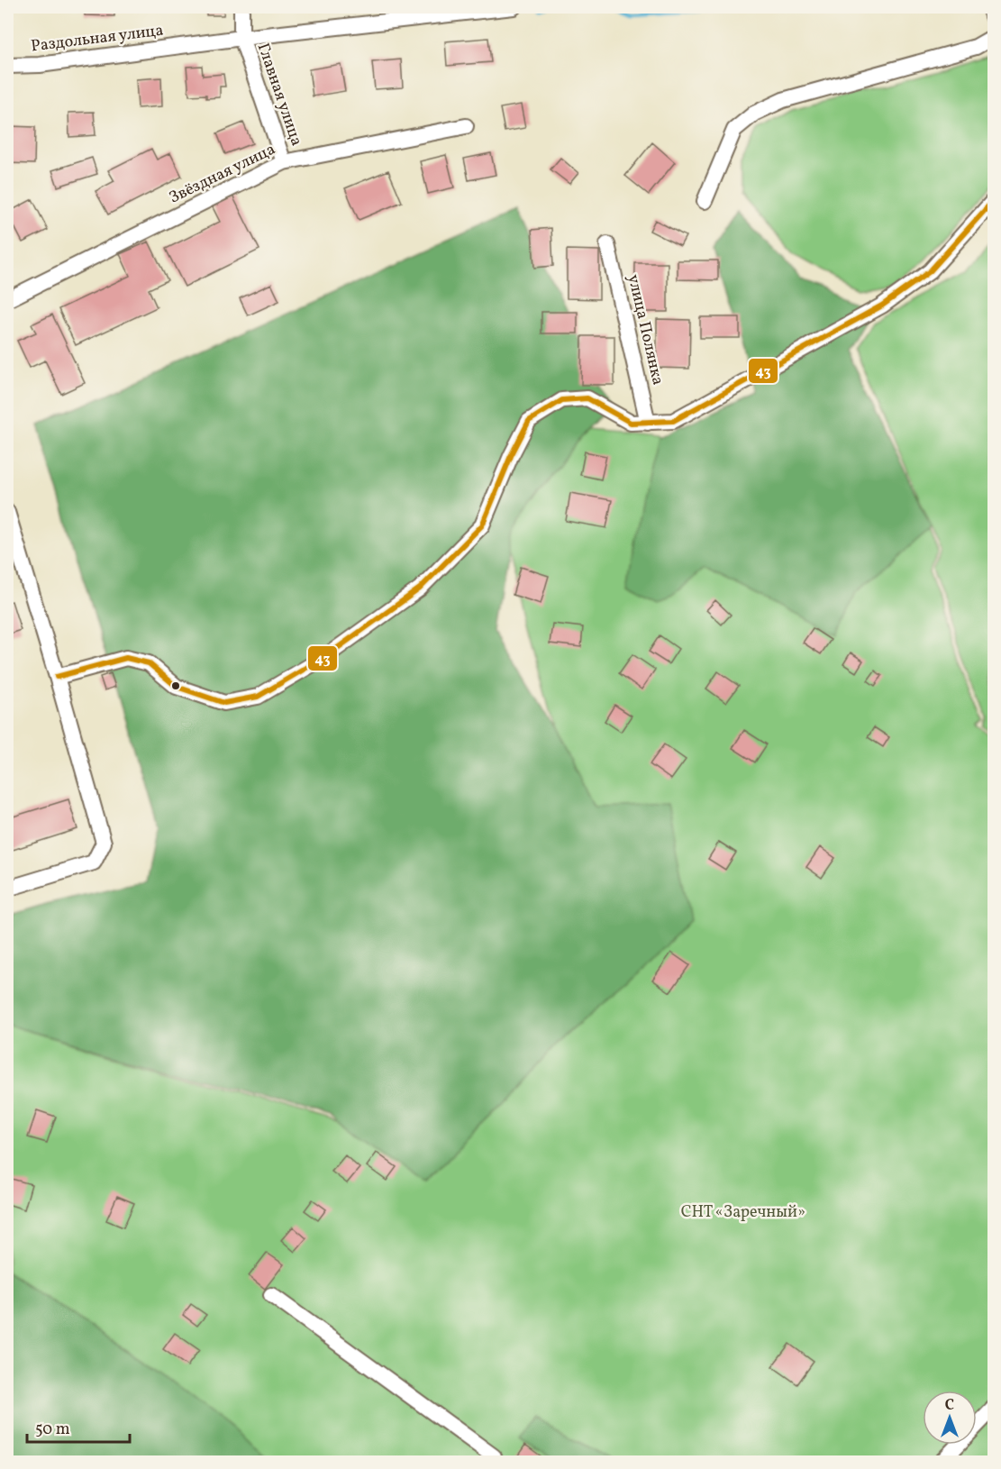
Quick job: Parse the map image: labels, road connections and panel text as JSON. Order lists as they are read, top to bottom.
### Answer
{
  "streets": {
    "street": [
      "Раздольная улица",
      "Главная улица",
      "Звёздная улица",
      "улица Полянка"
    ]
  },
  "crossings": [
    ["Раздольная улица", "Главная улица"],
    ["Главная улица", "Звёздная улица"]
  ],
  "parks": ["СНТ «Заречный»"],
  "lines": ["transit line 43"],
  "scale_bar": "50 m",
  "north": "top"
}
